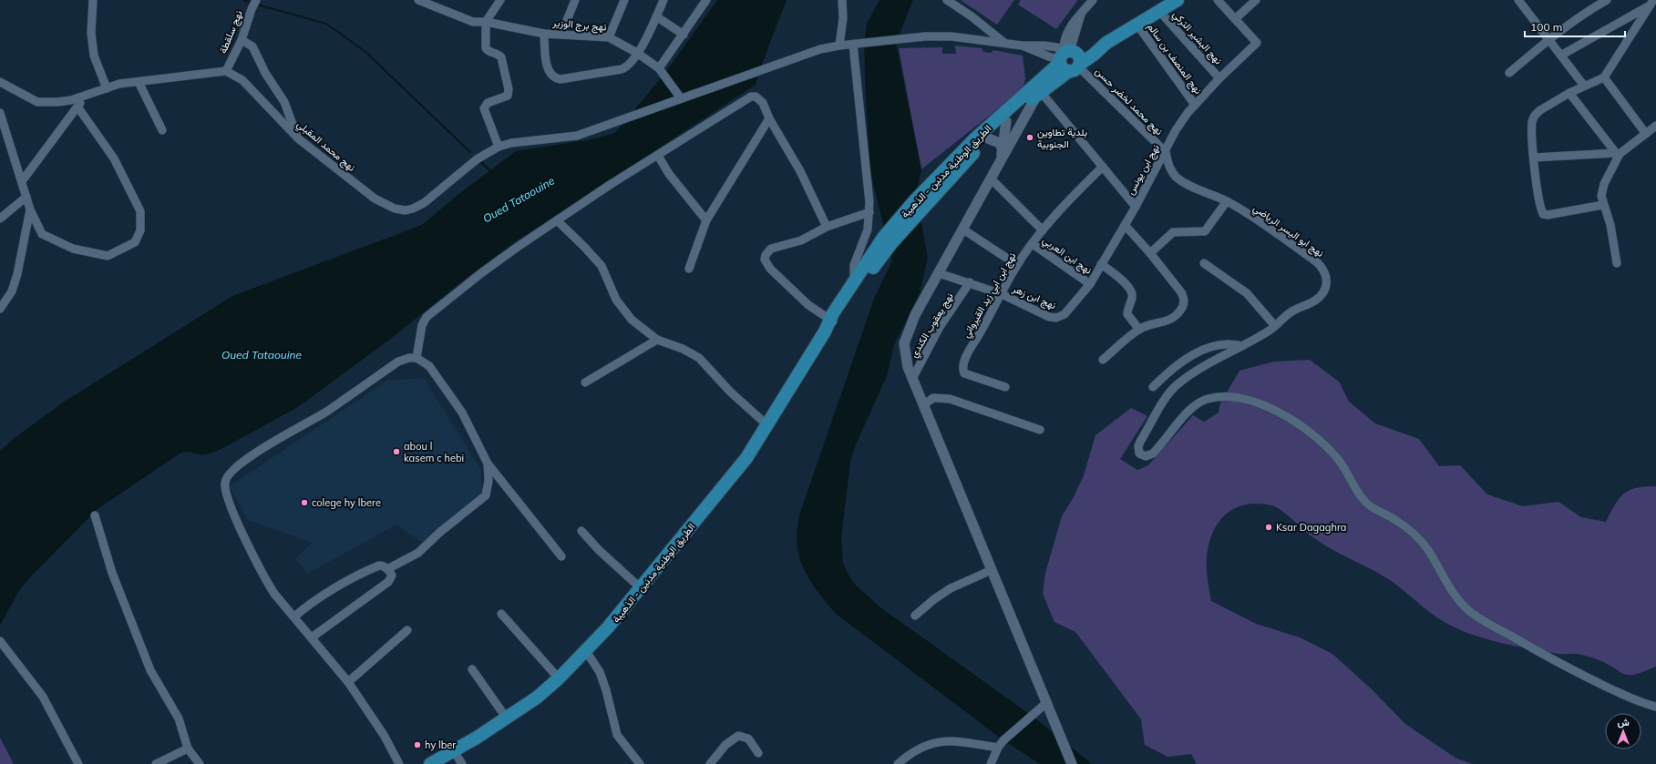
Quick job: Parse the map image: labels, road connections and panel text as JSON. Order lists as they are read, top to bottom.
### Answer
{
  "streets": {
    "main road": ["الطريق الوطنية مدنين - الذهيبة"],
    "street": [
      "نهج برج الوزير",
      "نهج سلقطة",
      "نهج البشير التركي",
      "نهج المنصف بن سالم",
      "نهج محمد لخضر حسن",
      "نهج محمد المقبلي",
      "نهج ابن يونس",
      "نهج ابو اليسر الرياضي",
      "نهج ابن العربي",
      "نهج ابن ابي زيد القيرواني",
      "نهج ابن زهر",
      "نهج يعقوب الكندي"
    ]
  },
  "crossings": [
    ["نهج سلقطة", "نهج محمد المقبلي"],
    ["نهج البشير التركي", "نهج ابن يونس"],
    ["نهج البشير التركي", "الطريق الوطنية مدنين - الذهيبة"],
    ["نهج المنصف بن سالم", "نهج ابن يونس"],
    ["نهج المنصف بن سالم", "الطريق الوطنية مدنين - الذهيبة"],
    ["نهج محمد لخضر حسن", "نهج محمد المقبلي"],
    ["نهج محمد لخضر حسن", "نهج ابن يونس"],
    ["نهج محمد لخضر حسن", "الطريق الوطنية مدنين - الذهيبة"],
    ["نهج محمد لخضر حسن", "نهج ابو اليسر الرياضي"],
    ["نهج محمد المقبلي", "الطريق الوطنية مدنين - الذهيبة"],
    ["نهج ابن يونس", "نهج ابو اليسر الرياضي"],
    ["نهج ابن يونس", "نهج ابن العربي"],
    ["نهج ابن يونس", "نهج ابن زهر"],
    ["نهج ابن العربي", "نهج ابن ابي زيد القيرواني"],
    ["نهج ابن ابي زيد القيرواني", "نهج ابن زهر"],
    ["نهج ابن زهر", "نهج يعقوب الكندي"]
  ],
  "water": ["Oued Tataouine"],
  "places": [
    "بلدية تطاوين الجنوبية",
    "abou l kasem c hebi",
    "colege hy lbere",
    "Ksar Dagaghra",
    "hy lber"
  ],
  "scale_bar": "100 m",
  "north": "top"
}
